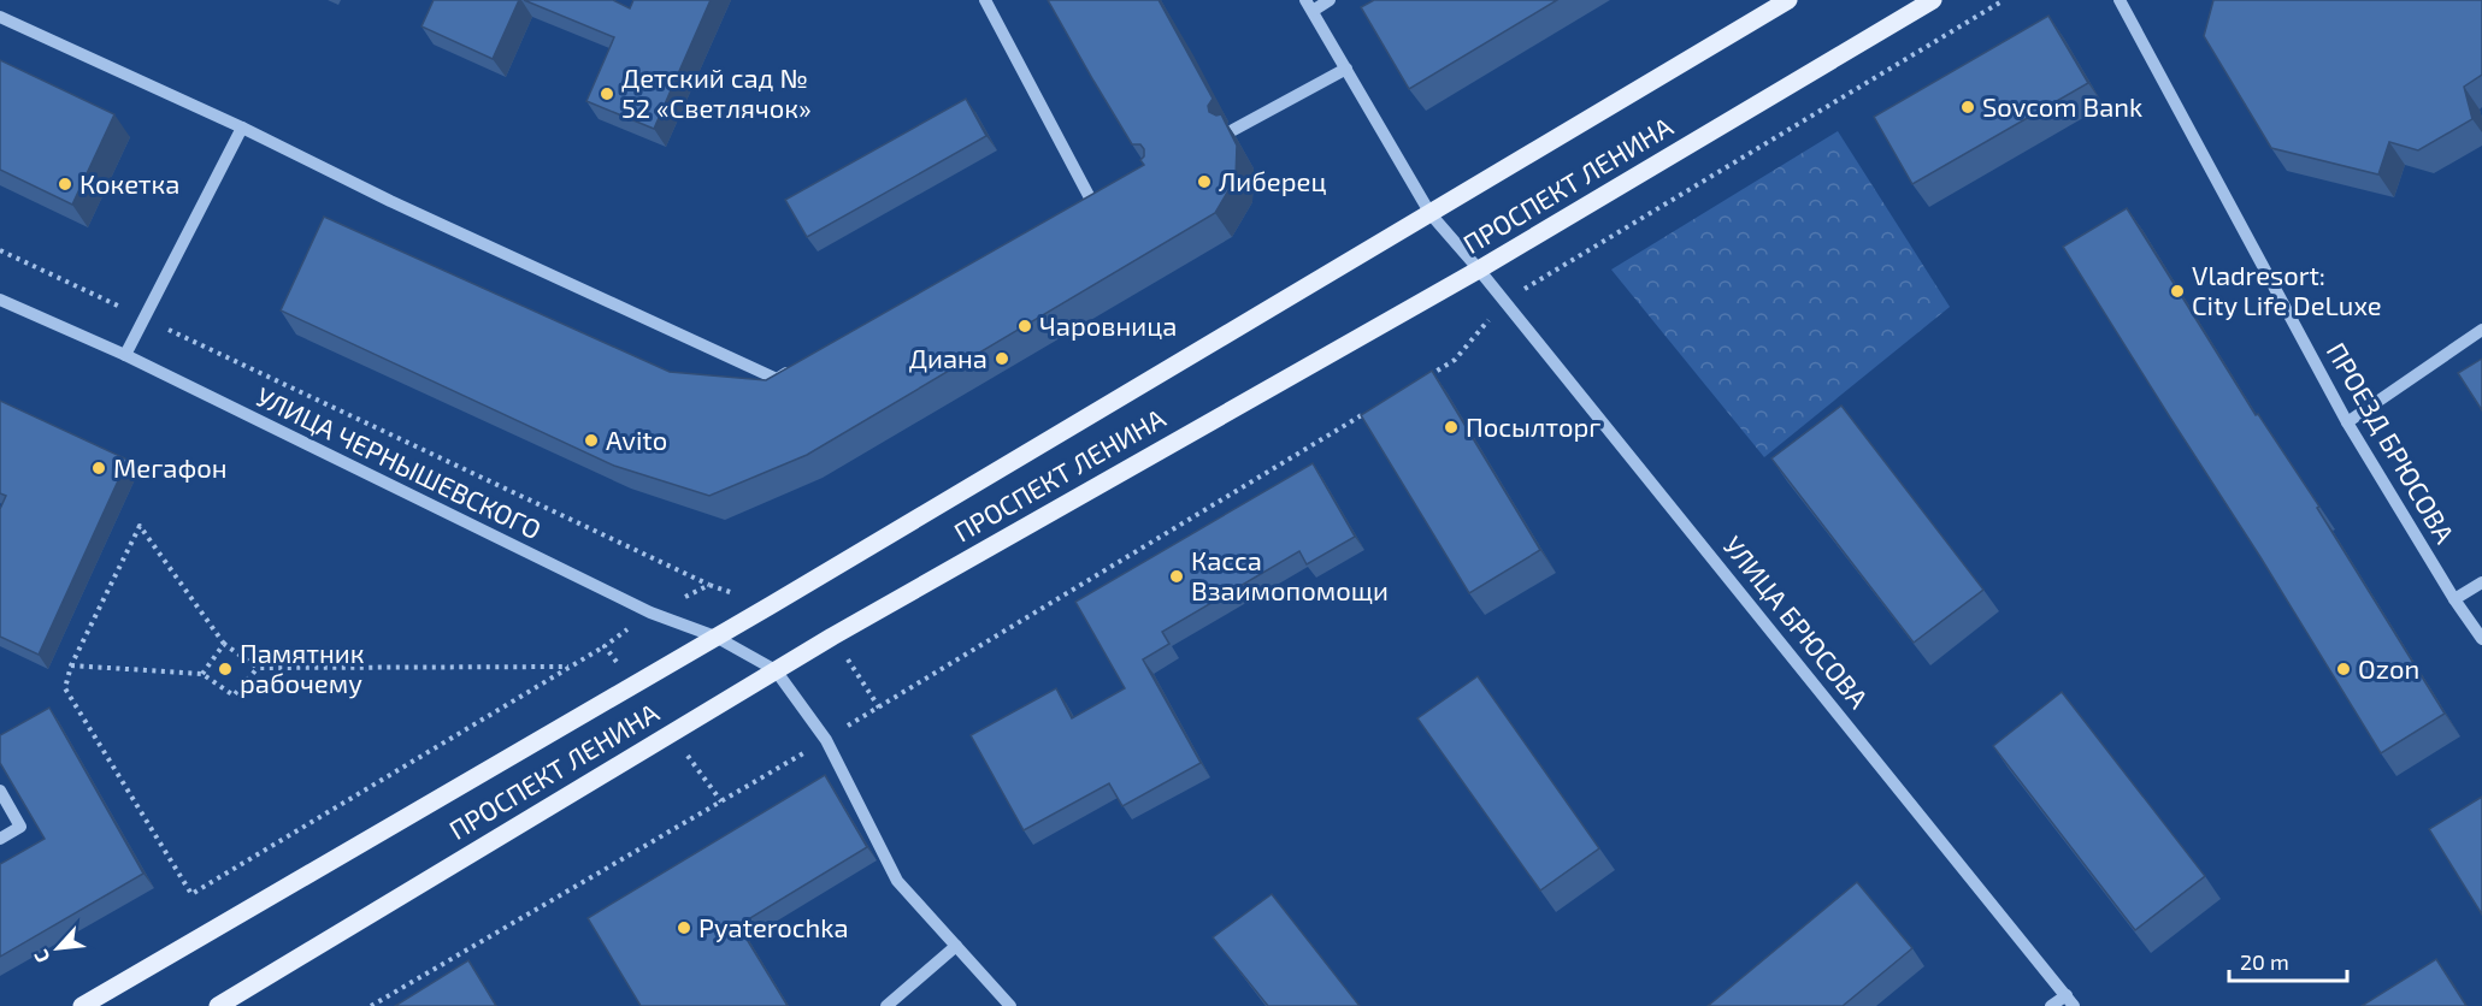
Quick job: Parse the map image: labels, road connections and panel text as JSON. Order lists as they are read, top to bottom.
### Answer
{
  "streets": {
    "main road": ["ПРОСПЕКТ ЛЕНИНА"],
    "street": ["ПРОЕЗД БРЮСОВА", "УЛИЦА ЧЕРНЫШЕВСКОГО", "УЛИЦА БРЮСОВА"]
  },
  "crossings": [
    ["ПРОСПЕКТ ЛЕНИНА", "УЛИЦА ЧЕРНЫШЕВСКОГО"],
    ["ПРОСПЕКТ ЛЕНИНА", "УЛИЦА БРЮСОВА"]
  ],
  "places": [
    "Детский сад № 52 «Светлячок»",
    "Sovcom Bank",
    "Либерец",
    "Кокетка",
    "Vladresort: City Life DeLuxe",
    "Чаровница",
    "Диана",
    "Посылторг",
    "Avito",
    "Мегафон",
    "Касса Взаимопомощи",
    "Памятник рабочему",
    "Ozon",
    "Pyaterochka"
  ],
  "scale_bar": "20 m",
  "north": "bottom left"
}
